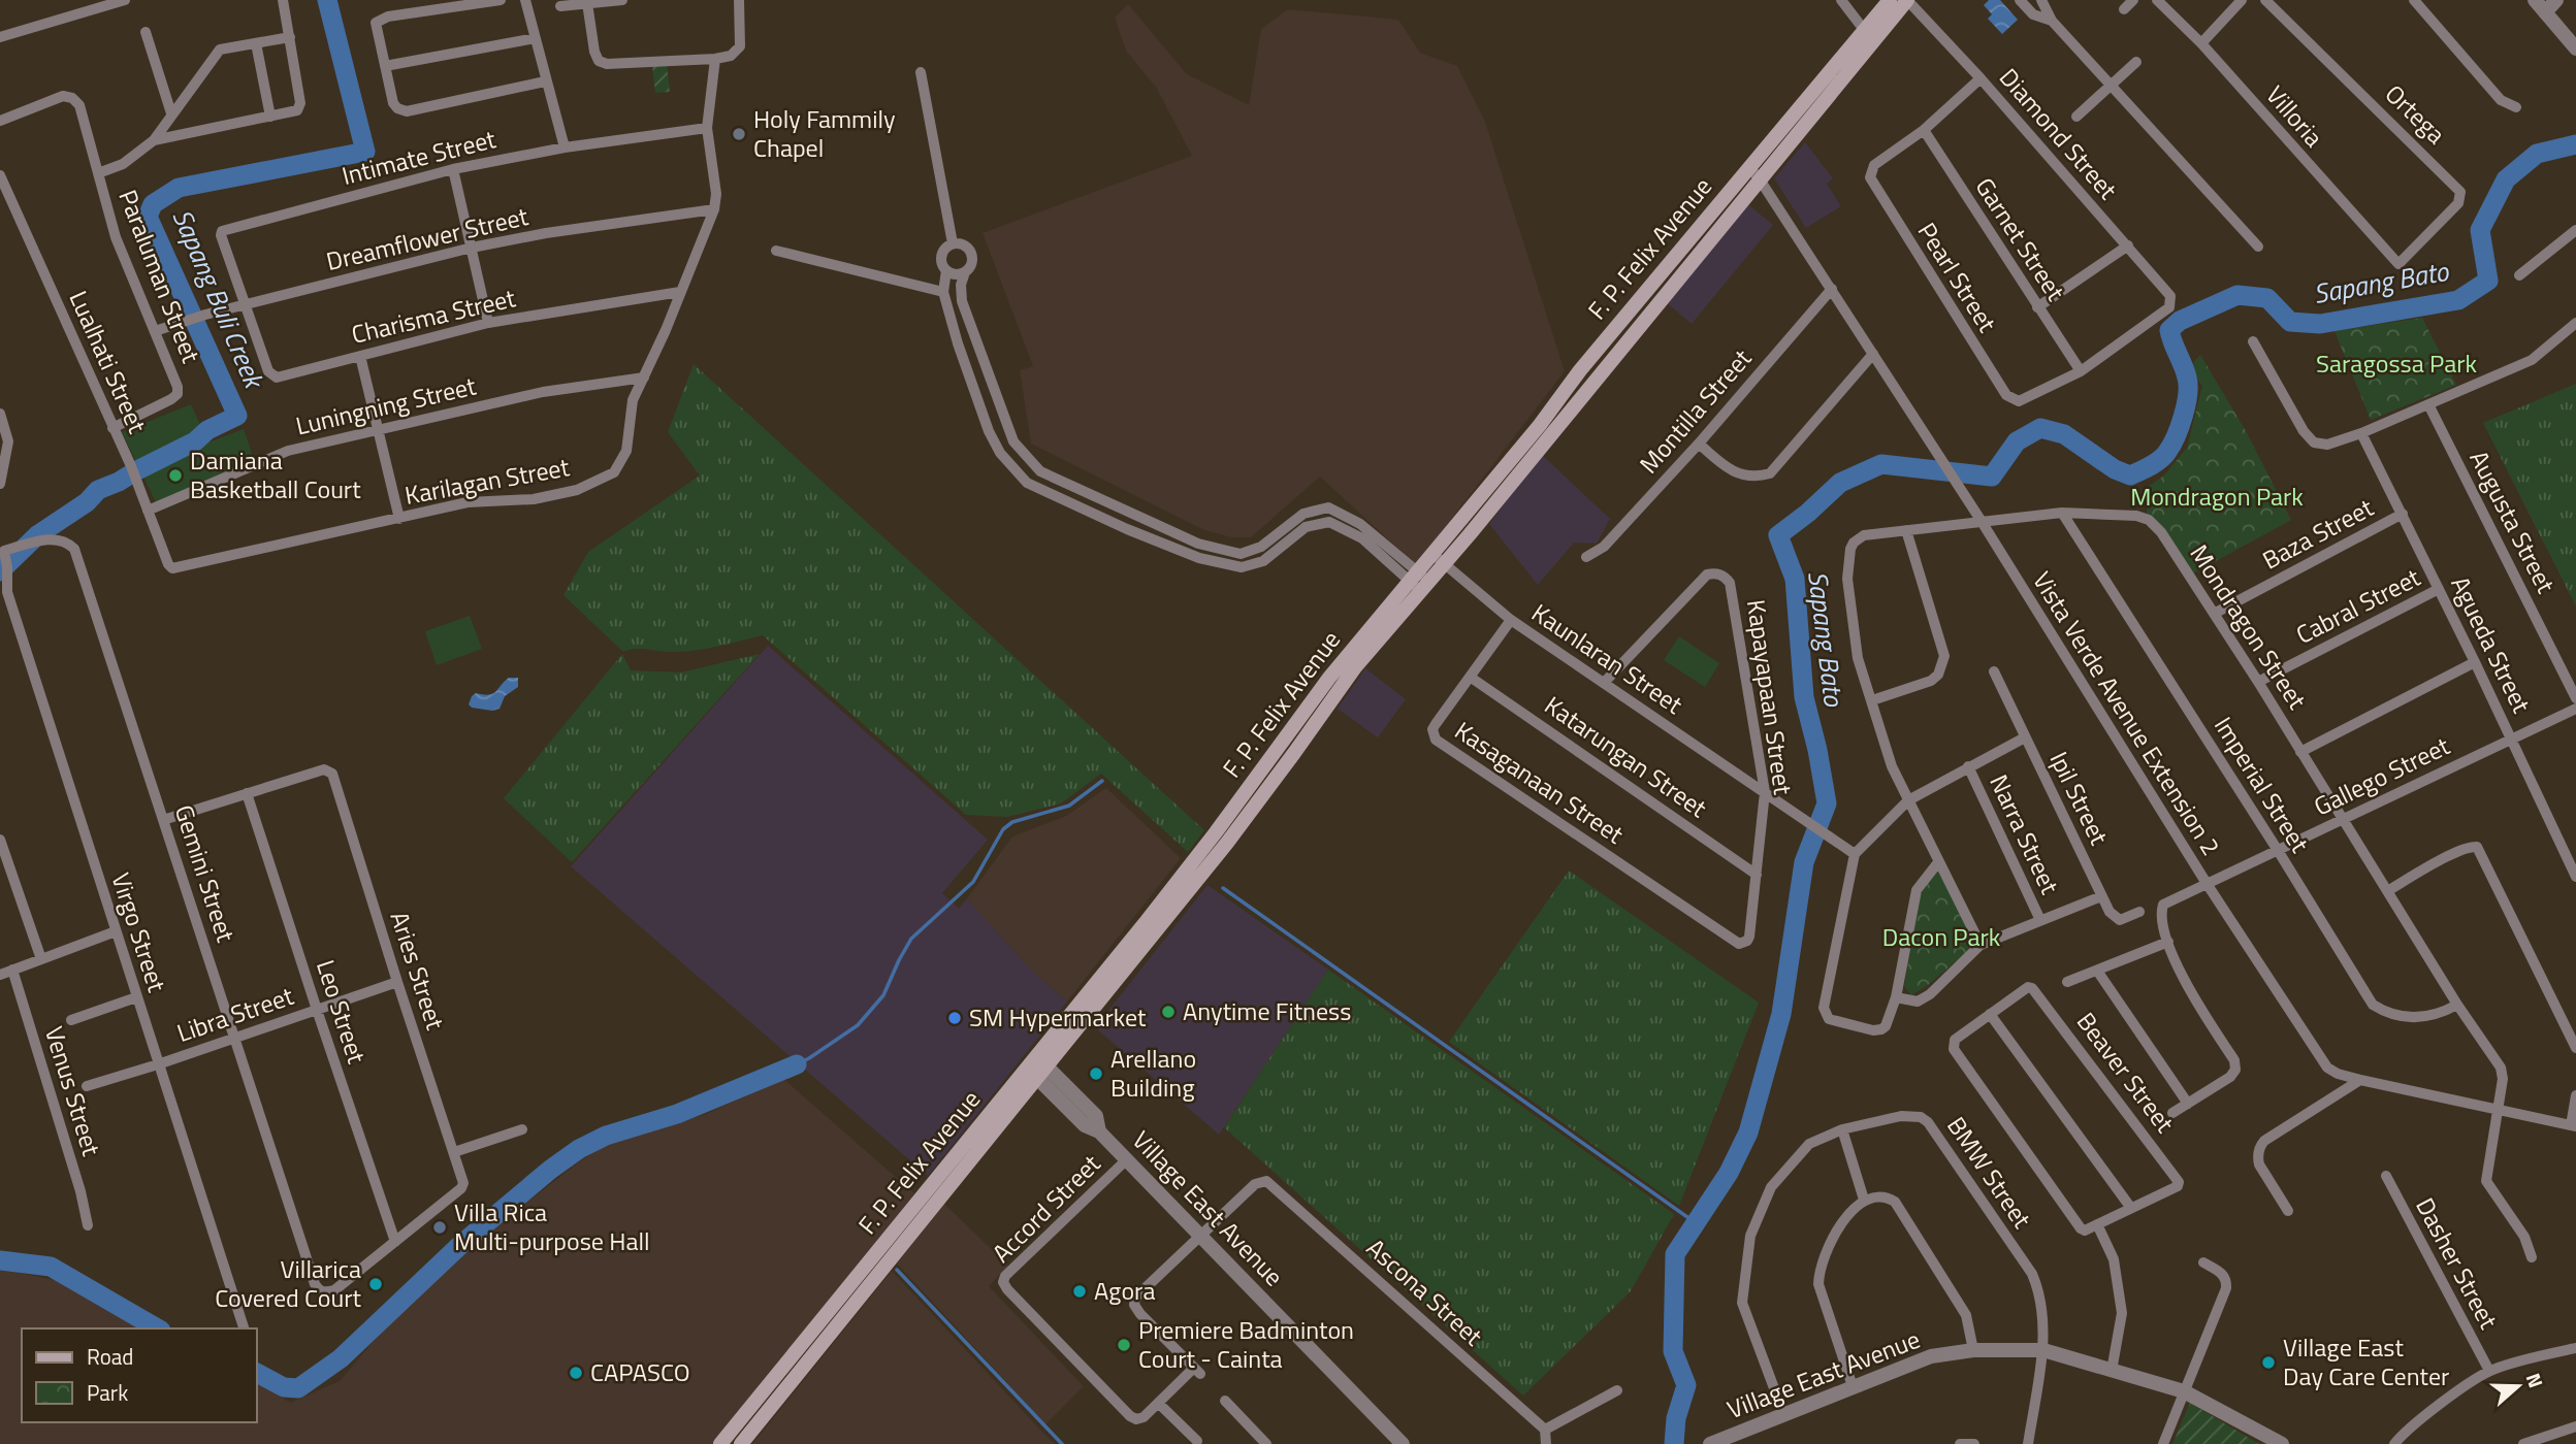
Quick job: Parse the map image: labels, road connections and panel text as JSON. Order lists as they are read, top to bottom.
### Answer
{
  "streets": {
    "main road": ["F. P. Felix Avenue"],
    "street": [
      "Ortega",
      "Villoria",
      "Diamond Street",
      "Intimate Street",
      "Dreamflower Street",
      "Garnet Street",
      "Paraluman Street",
      "Pearl Street",
      "Charisma Street",
      "Lualhati Street",
      "Luningning Street",
      "Montilla Street",
      "Karilagan Street",
      "Augusta Street",
      "Baza Street",
      "Cabral Street",
      "Mondragon Street",
      "Agueda Street",
      "Kaunlaran Street",
      "Kapayapaan Street",
      "Vista Verde Avenue Extension 2",
      "Katarungan Street",
      "Gallego Street",
      "Kasaganaan Street",
      "Imperial Street",
      "Ipil Street",
      "Narra Street",
      "Gemini Street",
      "Virgo Street",
      "Aries Street",
      "Leo Street",
      "Libra Street",
      "Beaver Street",
      "Venus Street",
      "BMW Street",
      "Accord Street",
      "Village East Avenue",
      "Dasher Street",
      "Ascona Street"
    ]
  },
  "crossings": [
    ["Ortega", "Villoria"],
    ["Diamond Street", "Garnet Street"],
    ["Diamond Street", "F. P. Felix Avenue"],
    ["Diamond Street", "Pearl Street"],
    ["Intimate Street", "Dreamflower Street"],
    ["Intimate Street", "Charisma Street"],
    ["Dreamflower Street", "Paraluman Street"],
    ["Dreamflower Street", "Charisma Street"],
    ["Garnet Street", "Pearl Street"],
    ["F. P. Felix Avenue", "Kaunlaran Street"],
    ["F. P. Felix Avenue", "Vista Verde Avenue Extension 2"],
    ["F. P. Felix Avenue", "Village East Avenue"],
    ["Paraluman Street", "Lualhati Street"],
    ["Lualhati Street", "Luningning Street"],
    ["Lualhati Street", "Karilagan Street"],
    ["Luningning Street", "Karilagan Street"],
    ["Montilla Street", "Vista Verde Avenue Extension 2"],
    ["Baza Street", "Mondragon Street"],
    ["Baza Street", "Agueda Street"],
    ["Cabral Street", "Mondragon Street"],
    ["Cabral Street", "Agueda Street"],
    ["Mondragon Street", "Vista Verde Avenue Extension 2"],
    ["Mondragon Street", "Gallego Street"],
    ["Mondragon Street", "Imperial Street"],
    ["Agueda Street", "Gallego Street"],
    ["Kaunlaran Street", "Kapayapaan Street"],
    ["Kaunlaran Street", "Kasaganaan Street"],
    ["Kapayapaan Street", "Katarungan Street"],
    ["Kapayapaan Street", "Kasaganaan Street"],
    ["Vista Verde Avenue Extension 2", "Gallego Street"],
    ["Katarungan Street", "Kasaganaan Street"],
    ["Gallego Street", "Imperial Street"],
    ["Gemini Street", "Virgo Street"],
    ["Gemini Street", "Aries Street"],
    ["Gemini Street", "Leo Street"],
    ["Gemini Street", "Libra Street"],
    ["Virgo Street", "Libra Street"],
    ["Aries Street", "Leo Street"],
    ["Aries Street", "Libra Street"],
    ["Leo Street", "Libra Street"],
    ["BMW Street", "Village East Avenue"],
    ["Accord Street", "Village East Avenue"],
    ["Accord Street", "Ascona Street"],
    ["Village East Avenue", "Ascona Street"]
  ],
  "water": ["Sapang Bato", "Sapang Buli Creek"],
  "parks": ["Saragossa Park", "Mondragon Park", "Dacon Park"],
  "places": [
    "Holy Fammily Chapel",
    "Damiana Basketball Court",
    "Anytime Fitness",
    "SM Hypermarket",
    "Arellano Building",
    "Villa Rica Multi-purpose Hall",
    "Villarica Covered Court",
    "Agora",
    "Premiere Badminton Court - Cainta",
    "Village East Day Care Center",
    "CAPASCO"
  ],
  "legend": ["Road", "Park"],
  "north": "right"
}
